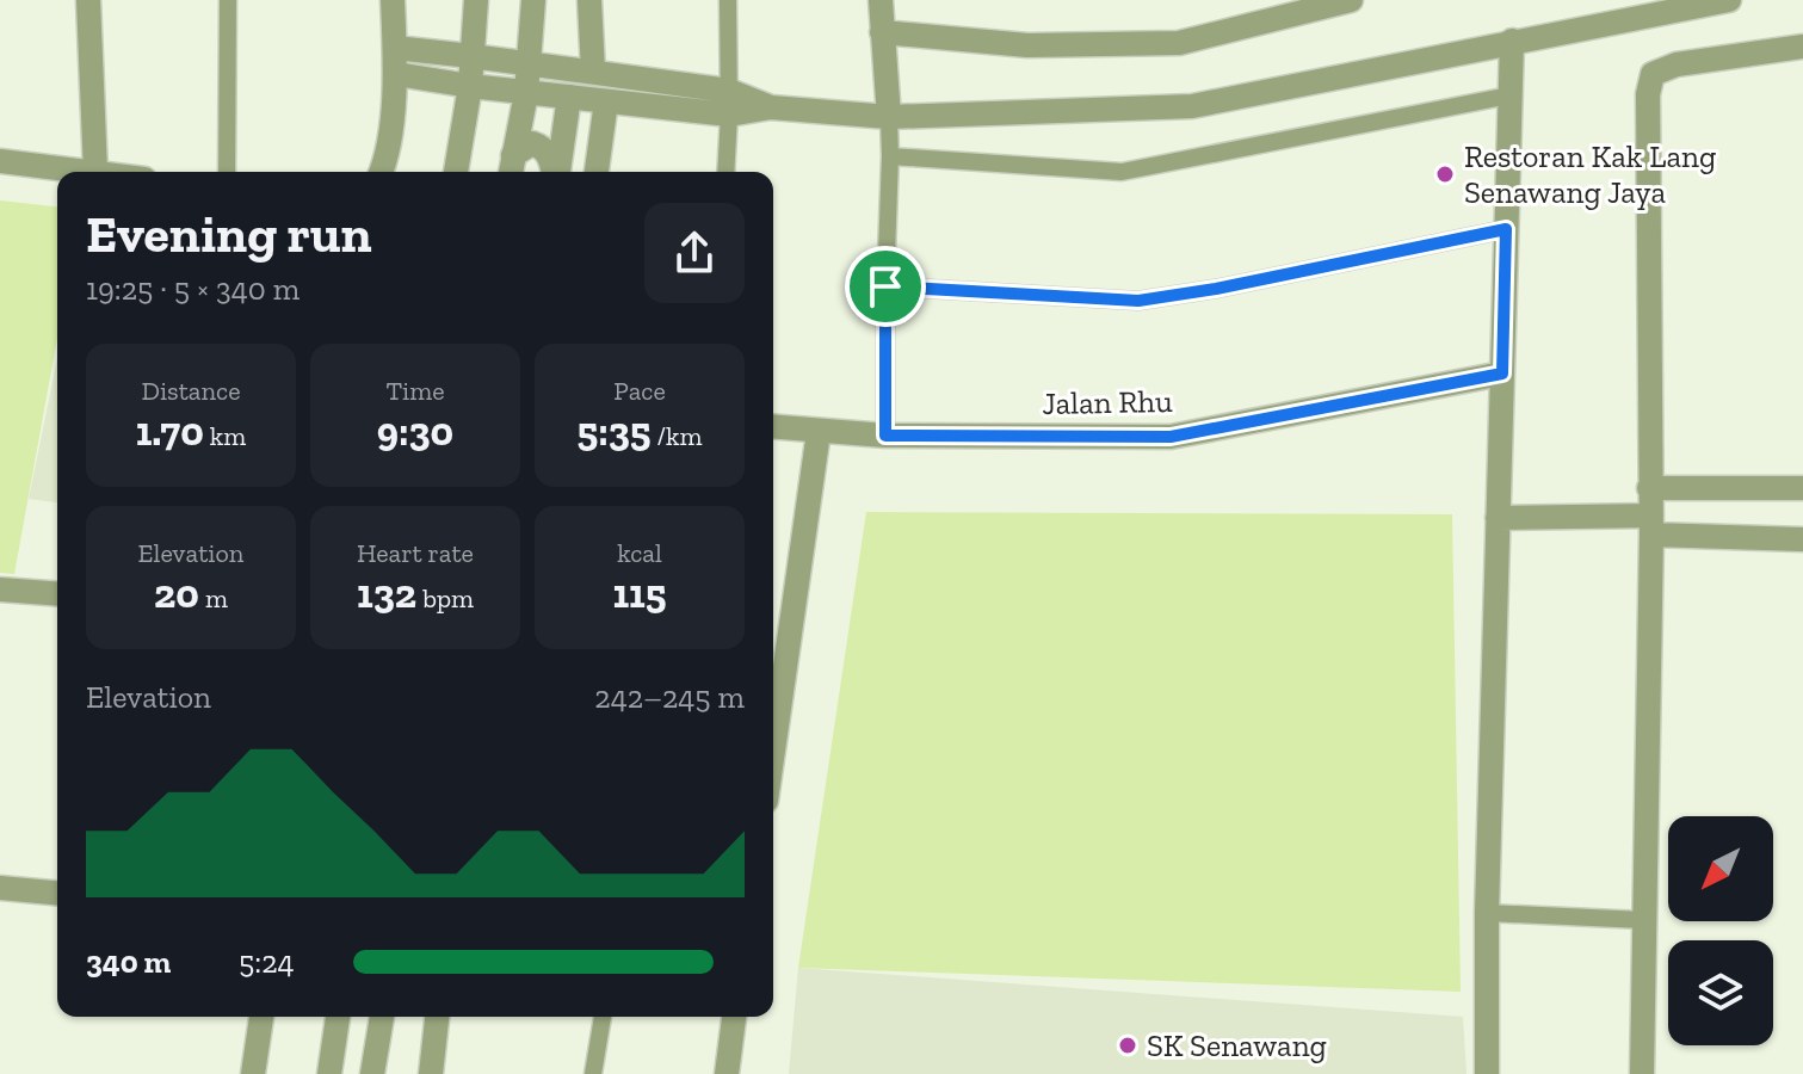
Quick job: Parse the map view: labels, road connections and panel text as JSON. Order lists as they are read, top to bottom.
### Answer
{
  "streets": {
    "street": ["Jalan Rhu"]
  },
  "places": ["Restoran Kak Lang Senawang Jaya", "SK Senawang"],
  "north": "bottom left",
  "page": {
    "heading": ["Evening run", "19:25 · 5 × 340 m"],
    "stats": [
      ["Distance", "1.70 km"],
      ["Time", "9:30"],
      ["Pace", "5:35 /km"],
      ["Elevation", "20 m"],
      ["Heart rate", "132 bpm"],
      ["kcal", "115"]
    ],
    "chart": ["Elevation", "242–245 m"],
    "list": [
      {
        "name": "340 m",
        "note": "5:24"
      }
    ]
  }
}
